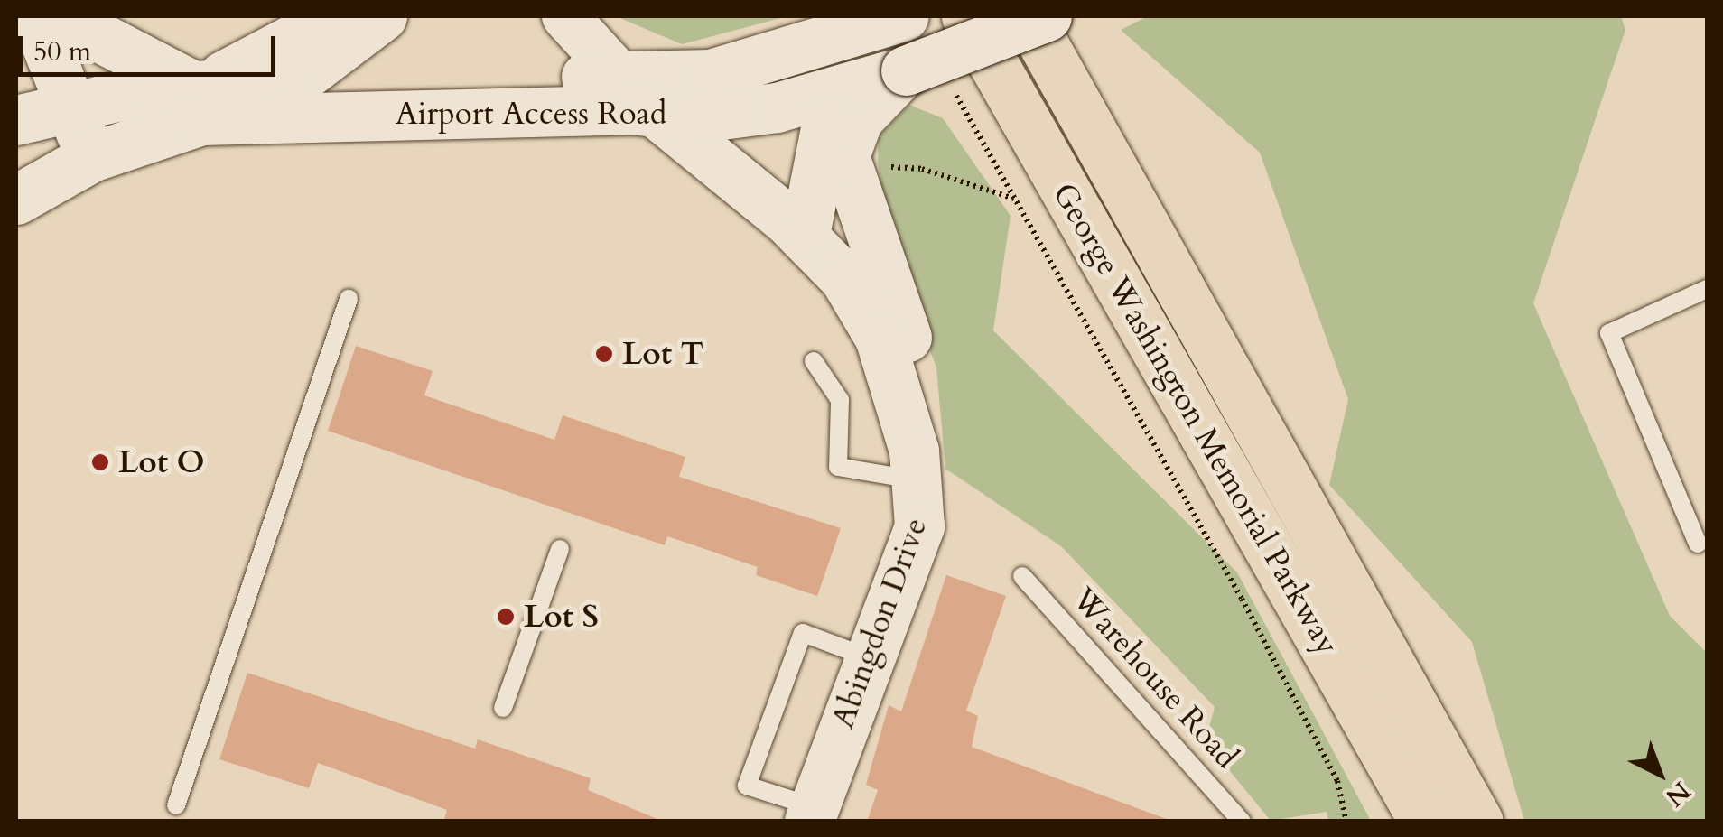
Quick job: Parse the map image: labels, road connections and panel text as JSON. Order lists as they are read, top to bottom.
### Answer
{
  "streets": {
    "highway": ["George Washington Memorial Parkway"],
    "main road": ["Airport Access Road", "Abingdon Drive"],
    "lane": ["Warehouse Road"]
  },
  "crossings": [
    ["Airport Access Road", "Abingdon Drive"]
  ],
  "places": ["Lot T", "Lot O", "Lot S"],
  "scale_bar": "50 m",
  "north": "bottom right"
}
